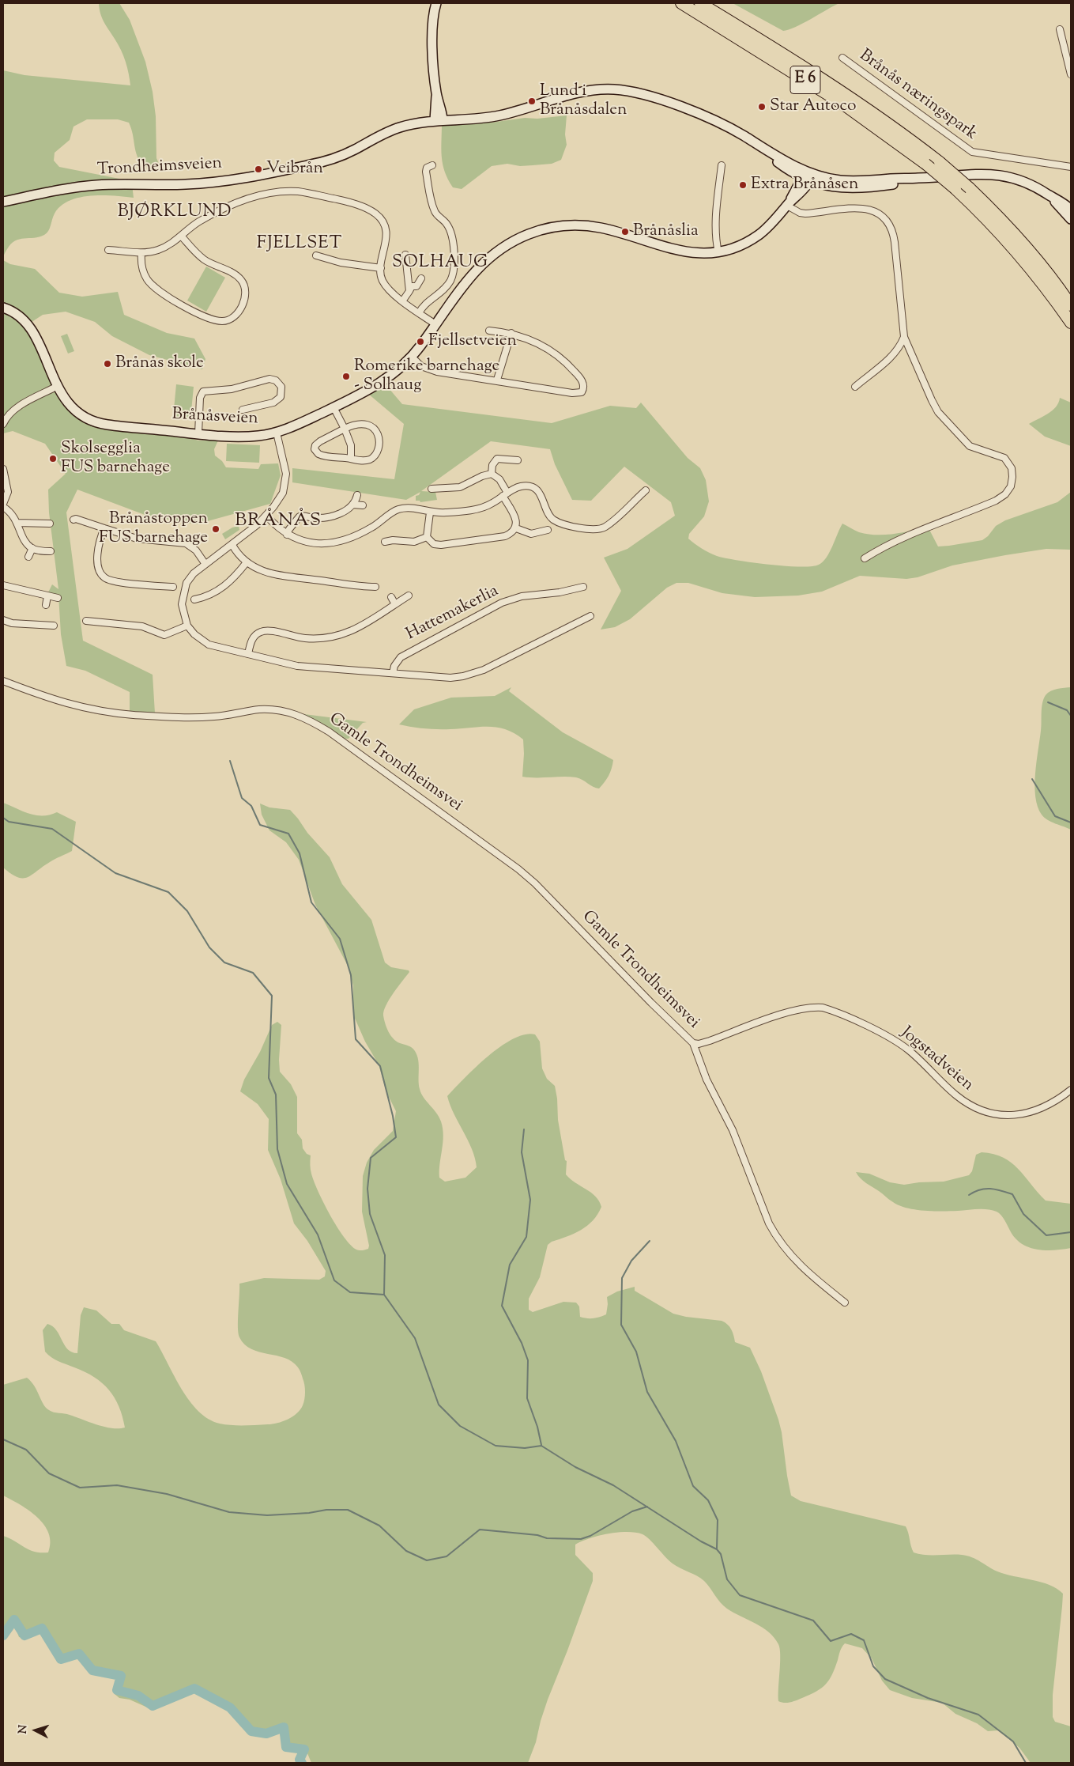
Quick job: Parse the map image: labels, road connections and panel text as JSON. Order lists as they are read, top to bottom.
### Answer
{
  "streets": {
    "highway": ["E 6"],
    "main road": ["Trondheimsveien", "Brånåsveien"],
    "street": [
      "Brånås næringspark",
      "Hattemakerlia",
      "Gamle Trondheimsvei",
      "Jogstadveien"
    ]
  },
  "crossings": [
    ["Trondheimsveien", "Brånåsveien"],
    ["Gamle Trondheimsvei", "Jogstadveien"]
  ],
  "districts": [
    "BJØRKLUND",
    "FJELLSET",
    "SOLHAUG",
    "BRÅNÅS"
  ],
  "places": [
    "Lund i Brånåsdalen",
    "Star Autoco",
    "Veibrån",
    "Extra Brånåsen",
    "Brånåslia",
    "Fjellsetveien",
    "Brånås skole",
    "Romerike barnehage - Solhaug",
    "Skolsegglia FUS barnehage",
    "Brånåstoppen FUS barnehage"
  ],
  "north": "left"
}
